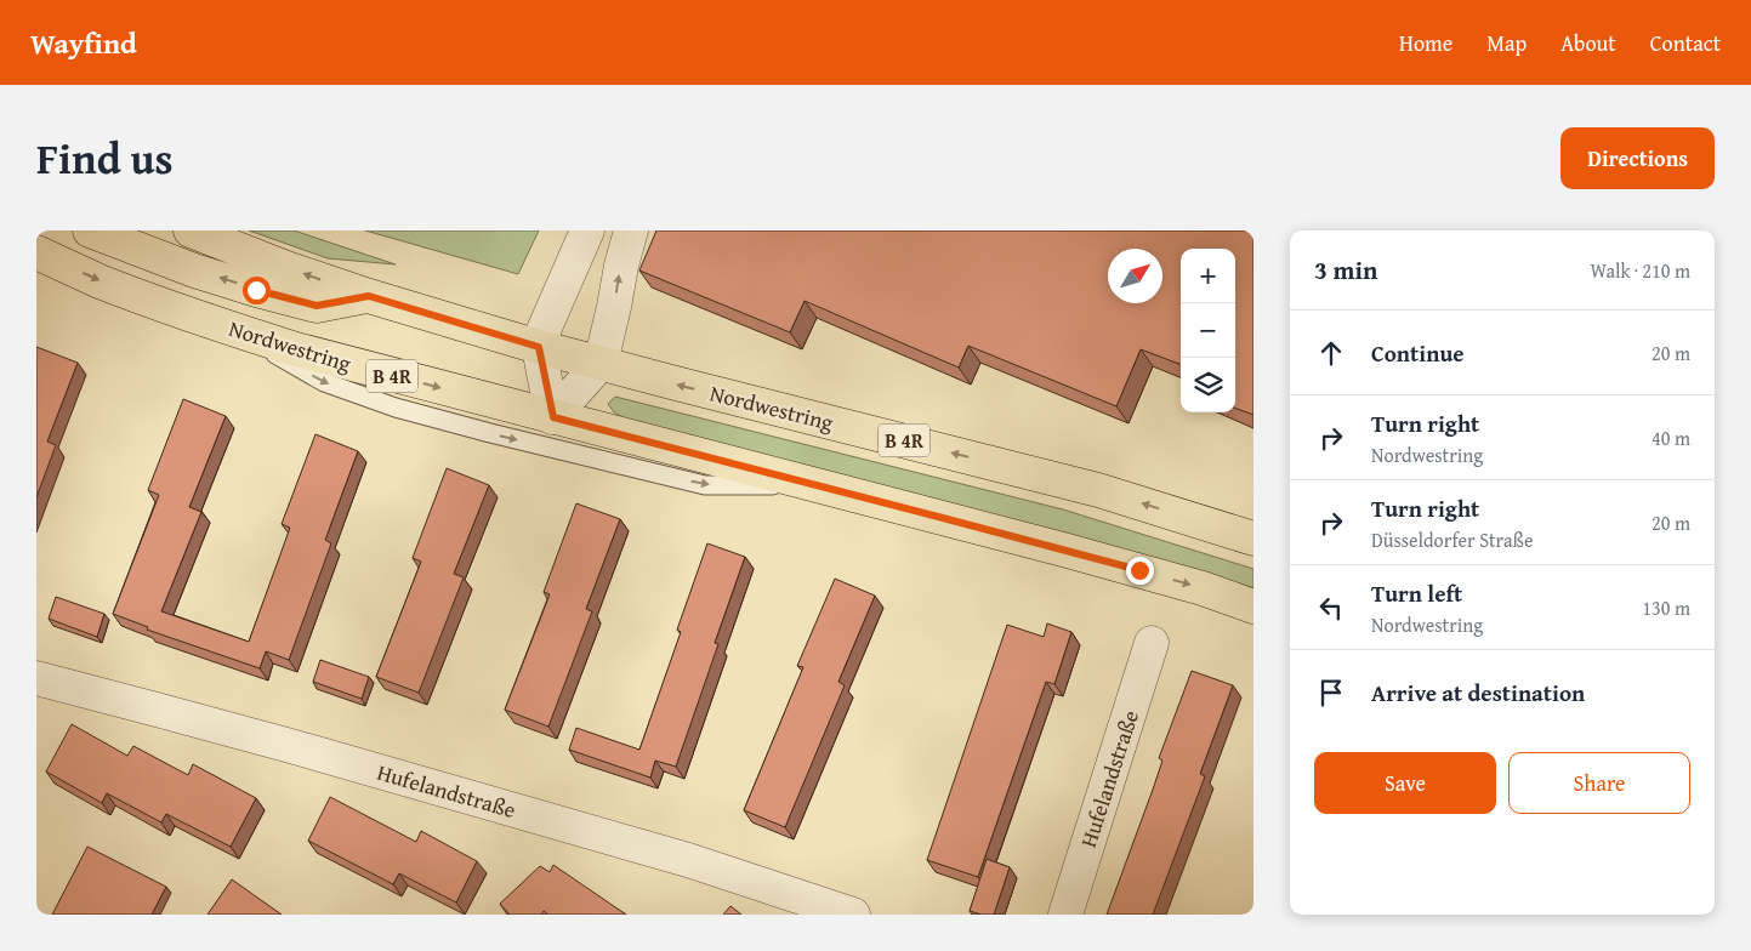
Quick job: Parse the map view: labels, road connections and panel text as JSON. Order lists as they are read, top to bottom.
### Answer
{
  "streets": {
    "main road": ["Nordwestring", "B 4R"],
    "street": ["Hufelandstraße"]
  },
  "north": "top right",
  "page": {
    "header": "Wayfind",
    "nav": [
      "Home",
      "Map",
      "About",
      "Contact"
    ],
    "title": "Find us",
    "buttons": [
      "Directions",
      ["Save", "Share"]
    ],
    "heading": ["3 min", "Walk · 210 m"],
    "map_buttons": ["+", "−"],
    "list": [
      ["Continue", "20 m"],
      ["Turn right", "Nordwestring", "40 m"],
      ["Turn right", "Düsseldorfer Straße", "20 m"],
      ["Turn left", "Nordwestring", "130 m"],
      "Arrive at destination"
    ]
  }
}
